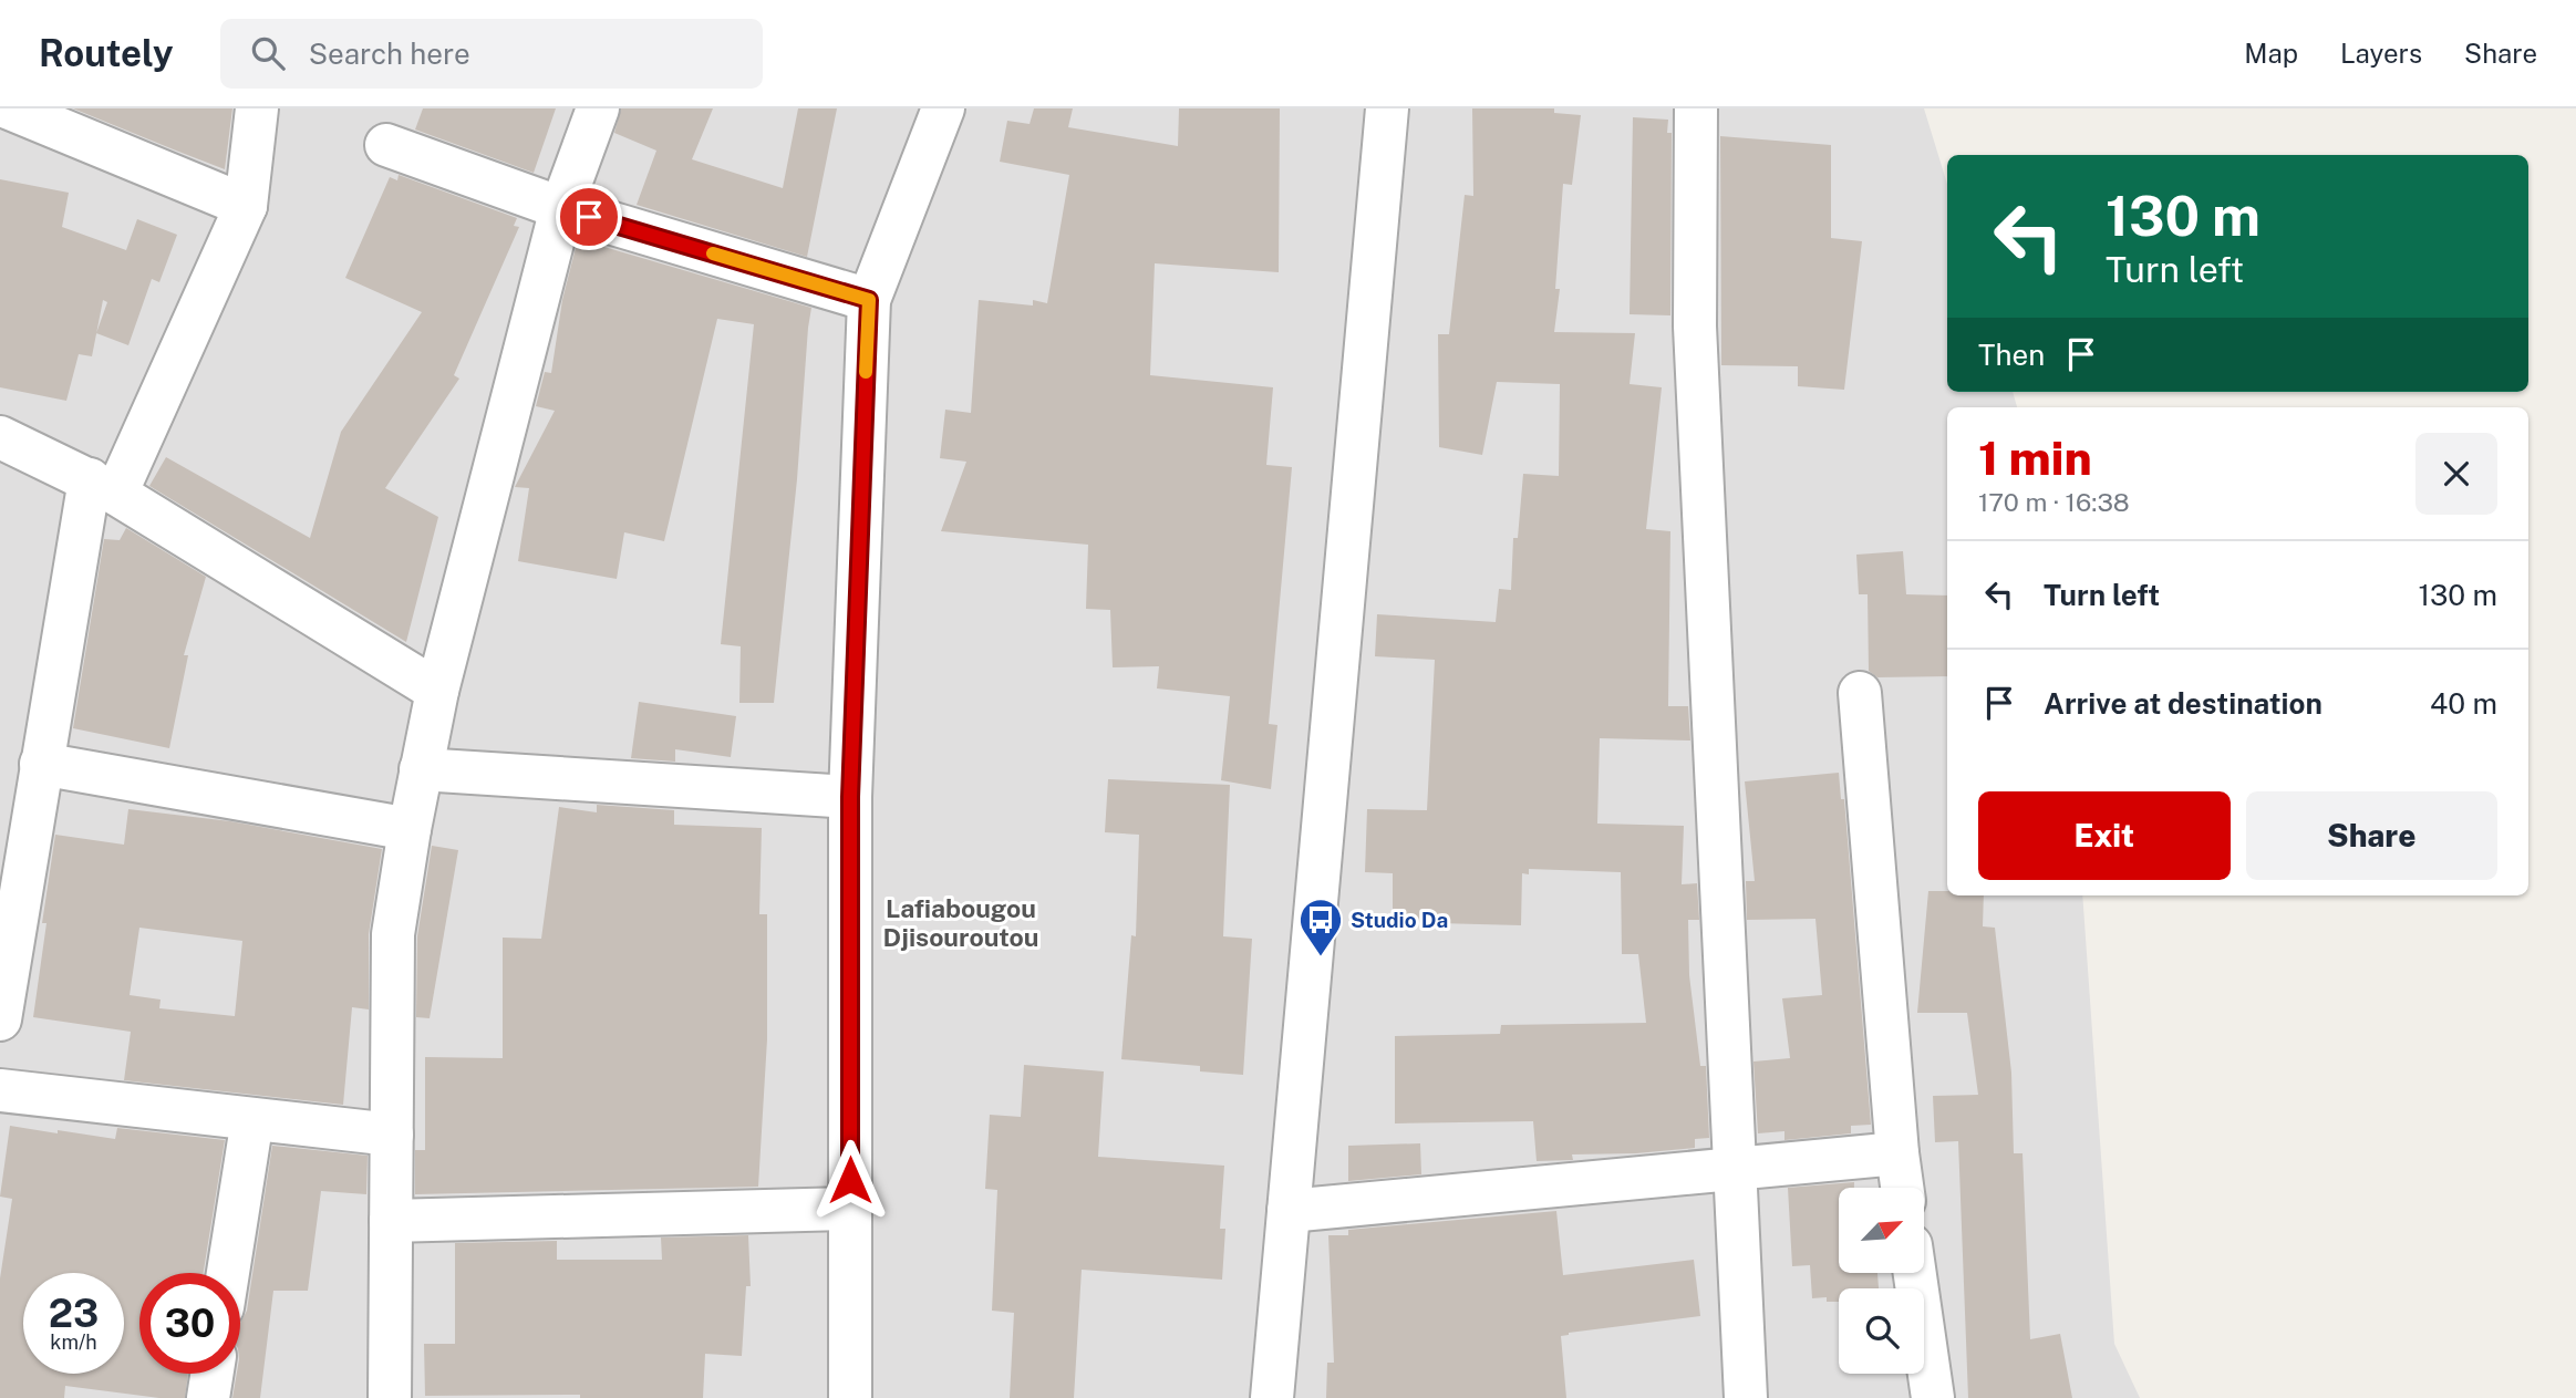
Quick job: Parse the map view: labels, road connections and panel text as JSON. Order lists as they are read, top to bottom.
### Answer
{
  "districts": ["Lafiabougou Djisouroutou"],
  "places": {
    "bus stop": ["Studio Da"]
  },
  "north": "top right",
  "page": {
    "header": "Routely",
    "search": "Search here",
    "nav": ["Map", "Layers", "Share"],
    "turn": ["130 m", "Turn left"],
    "then": "Then",
    "heading": ["1 min", "170 m · 16:38"],
    "list": [
      {
        "name": "Turn left",
        "value": "130 m"
      },
      {
        "name": "Arrive at destination",
        "value": "40 m"
      }
    ],
    "buttons": ["Exit", "Share"],
    "speed": "23 km/h",
    "limit": "30"
  }
}
